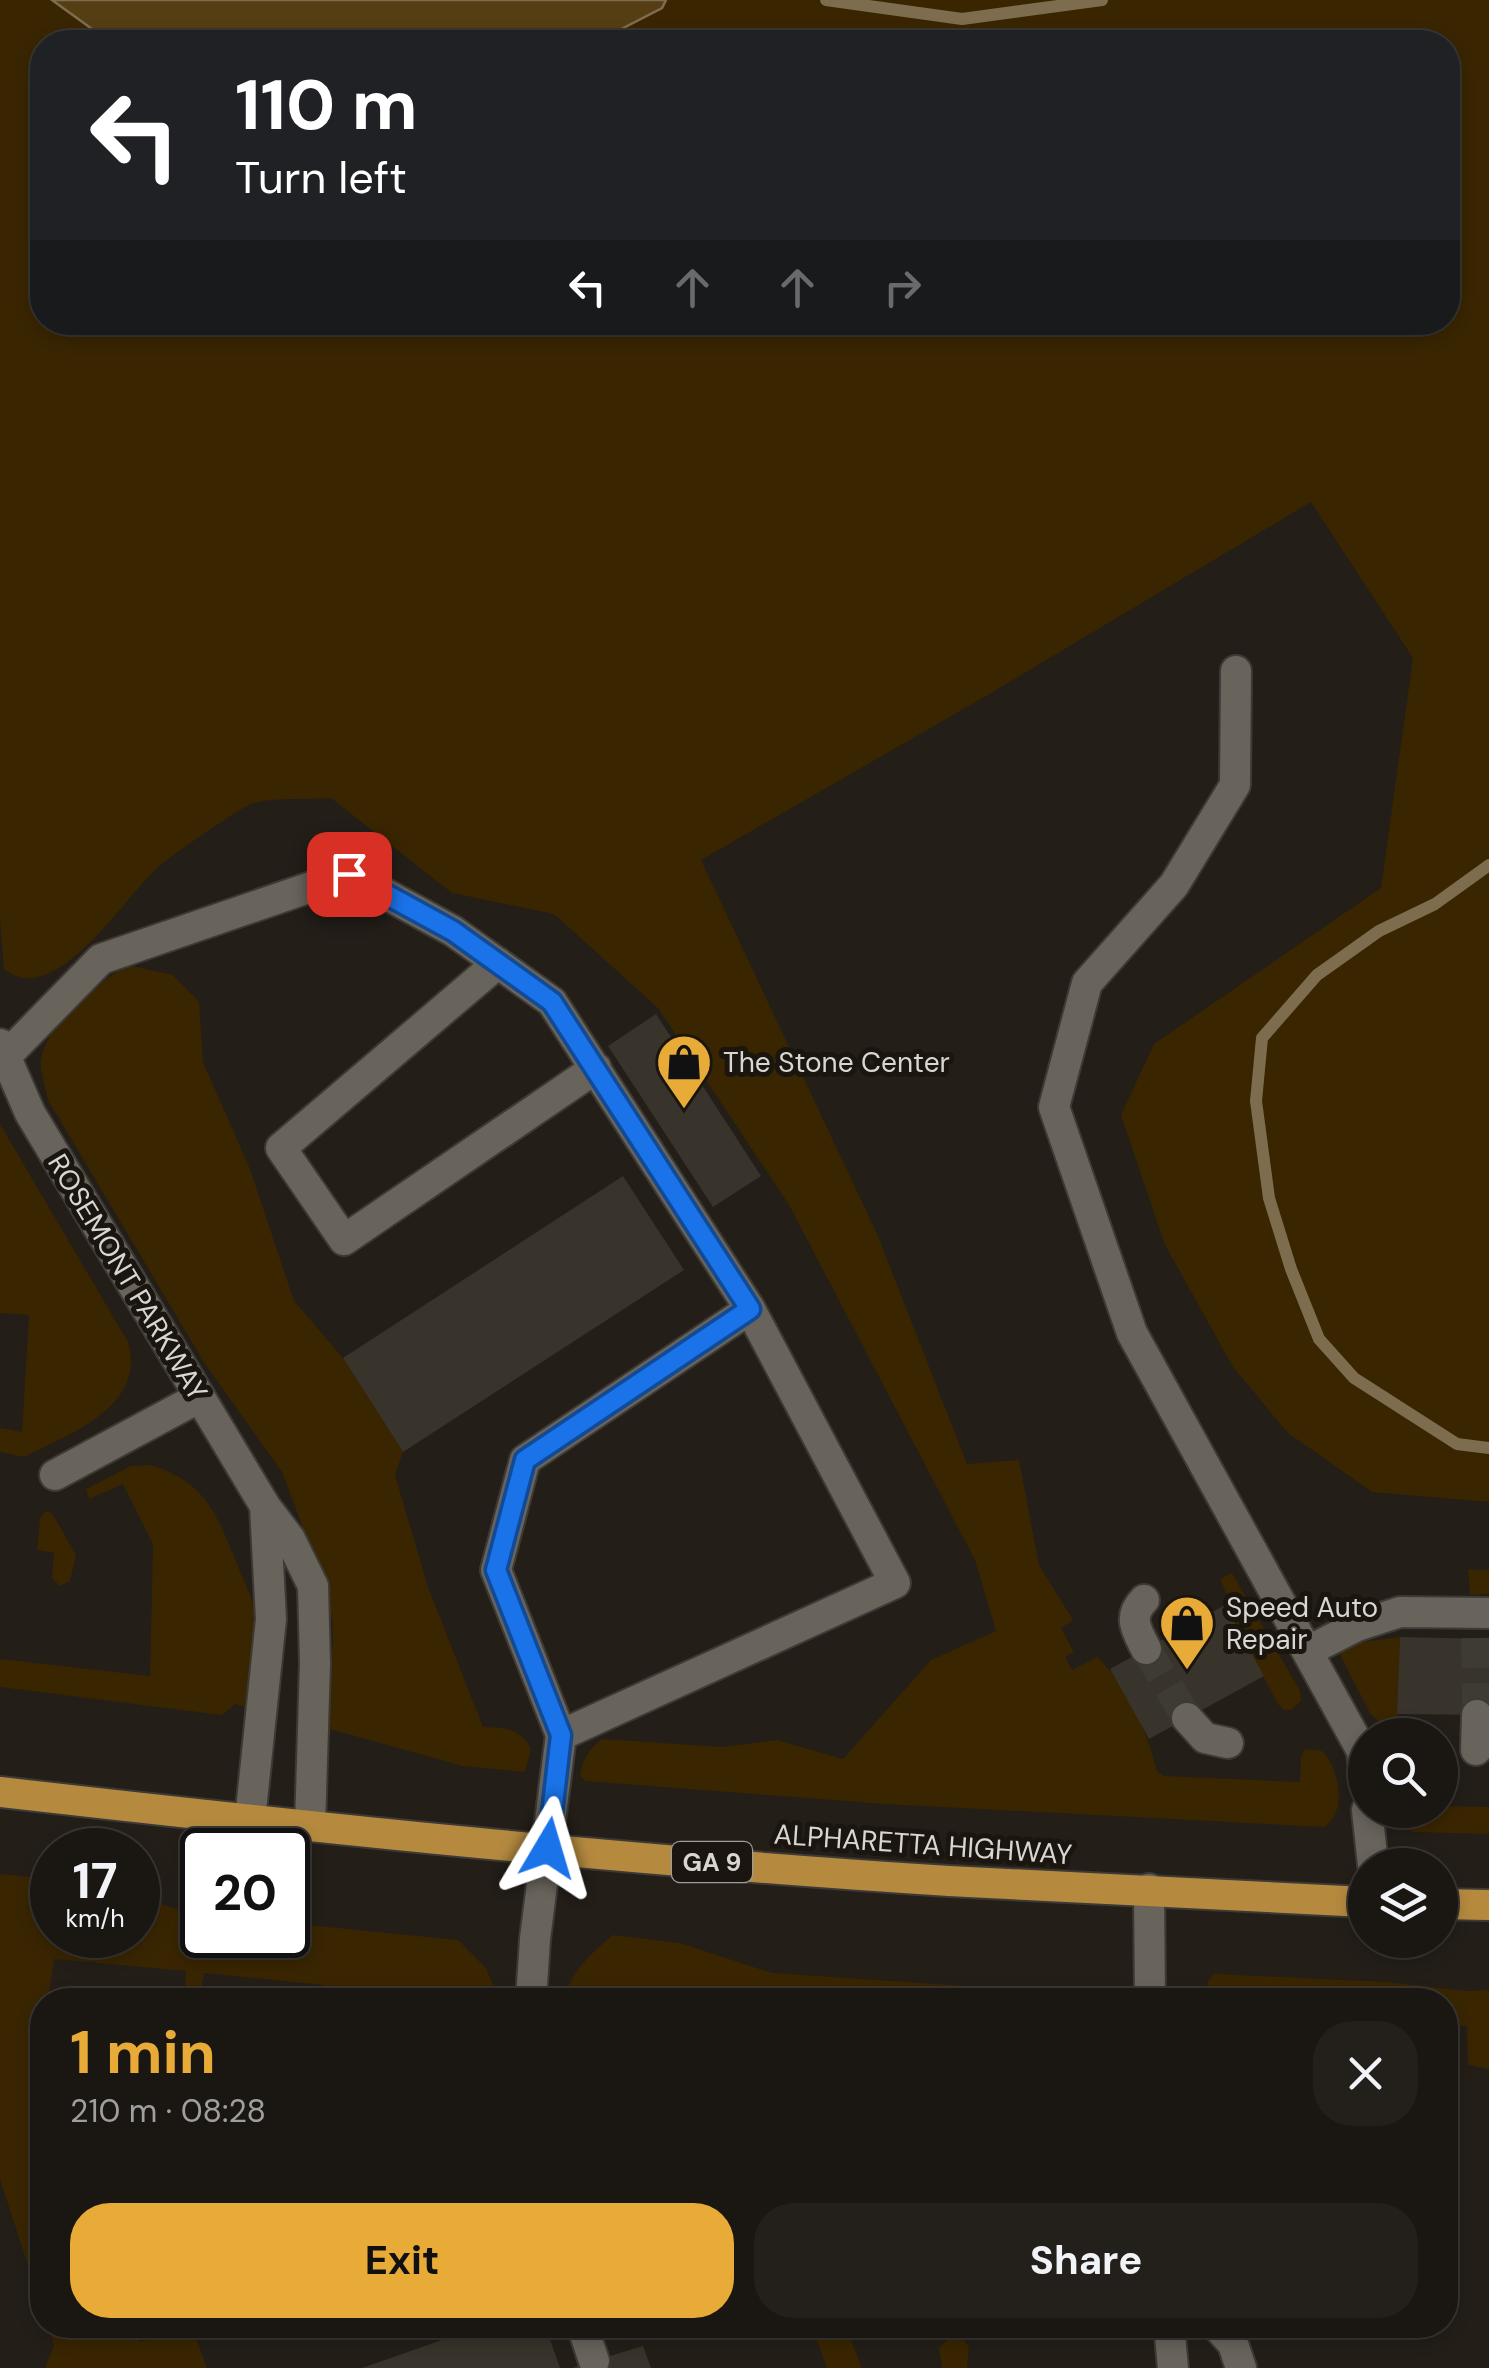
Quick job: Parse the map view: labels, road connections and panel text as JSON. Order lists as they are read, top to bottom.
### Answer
{
  "streets": {
    "highway": ["ALPHARETTA HIGHWAY", "GA 9"],
    "street": ["ROSEMONT PARKWAY"]
  },
  "crossings": [
    ["ROSEMONT PARKWAY", "ALPHARETTA HIGHWAY"]
  ],
  "places": {
    "shop": ["The Stone Center", "Speed Auto Repair"]
  },
  "page": {
    "turn": ["110 m", "Turn left"],
    "speed": "17 km/h",
    "limit": "20",
    "heading": ["1 min", "210 m · 08:28"],
    "buttons": ["Exit", "Share"]
  }
}
